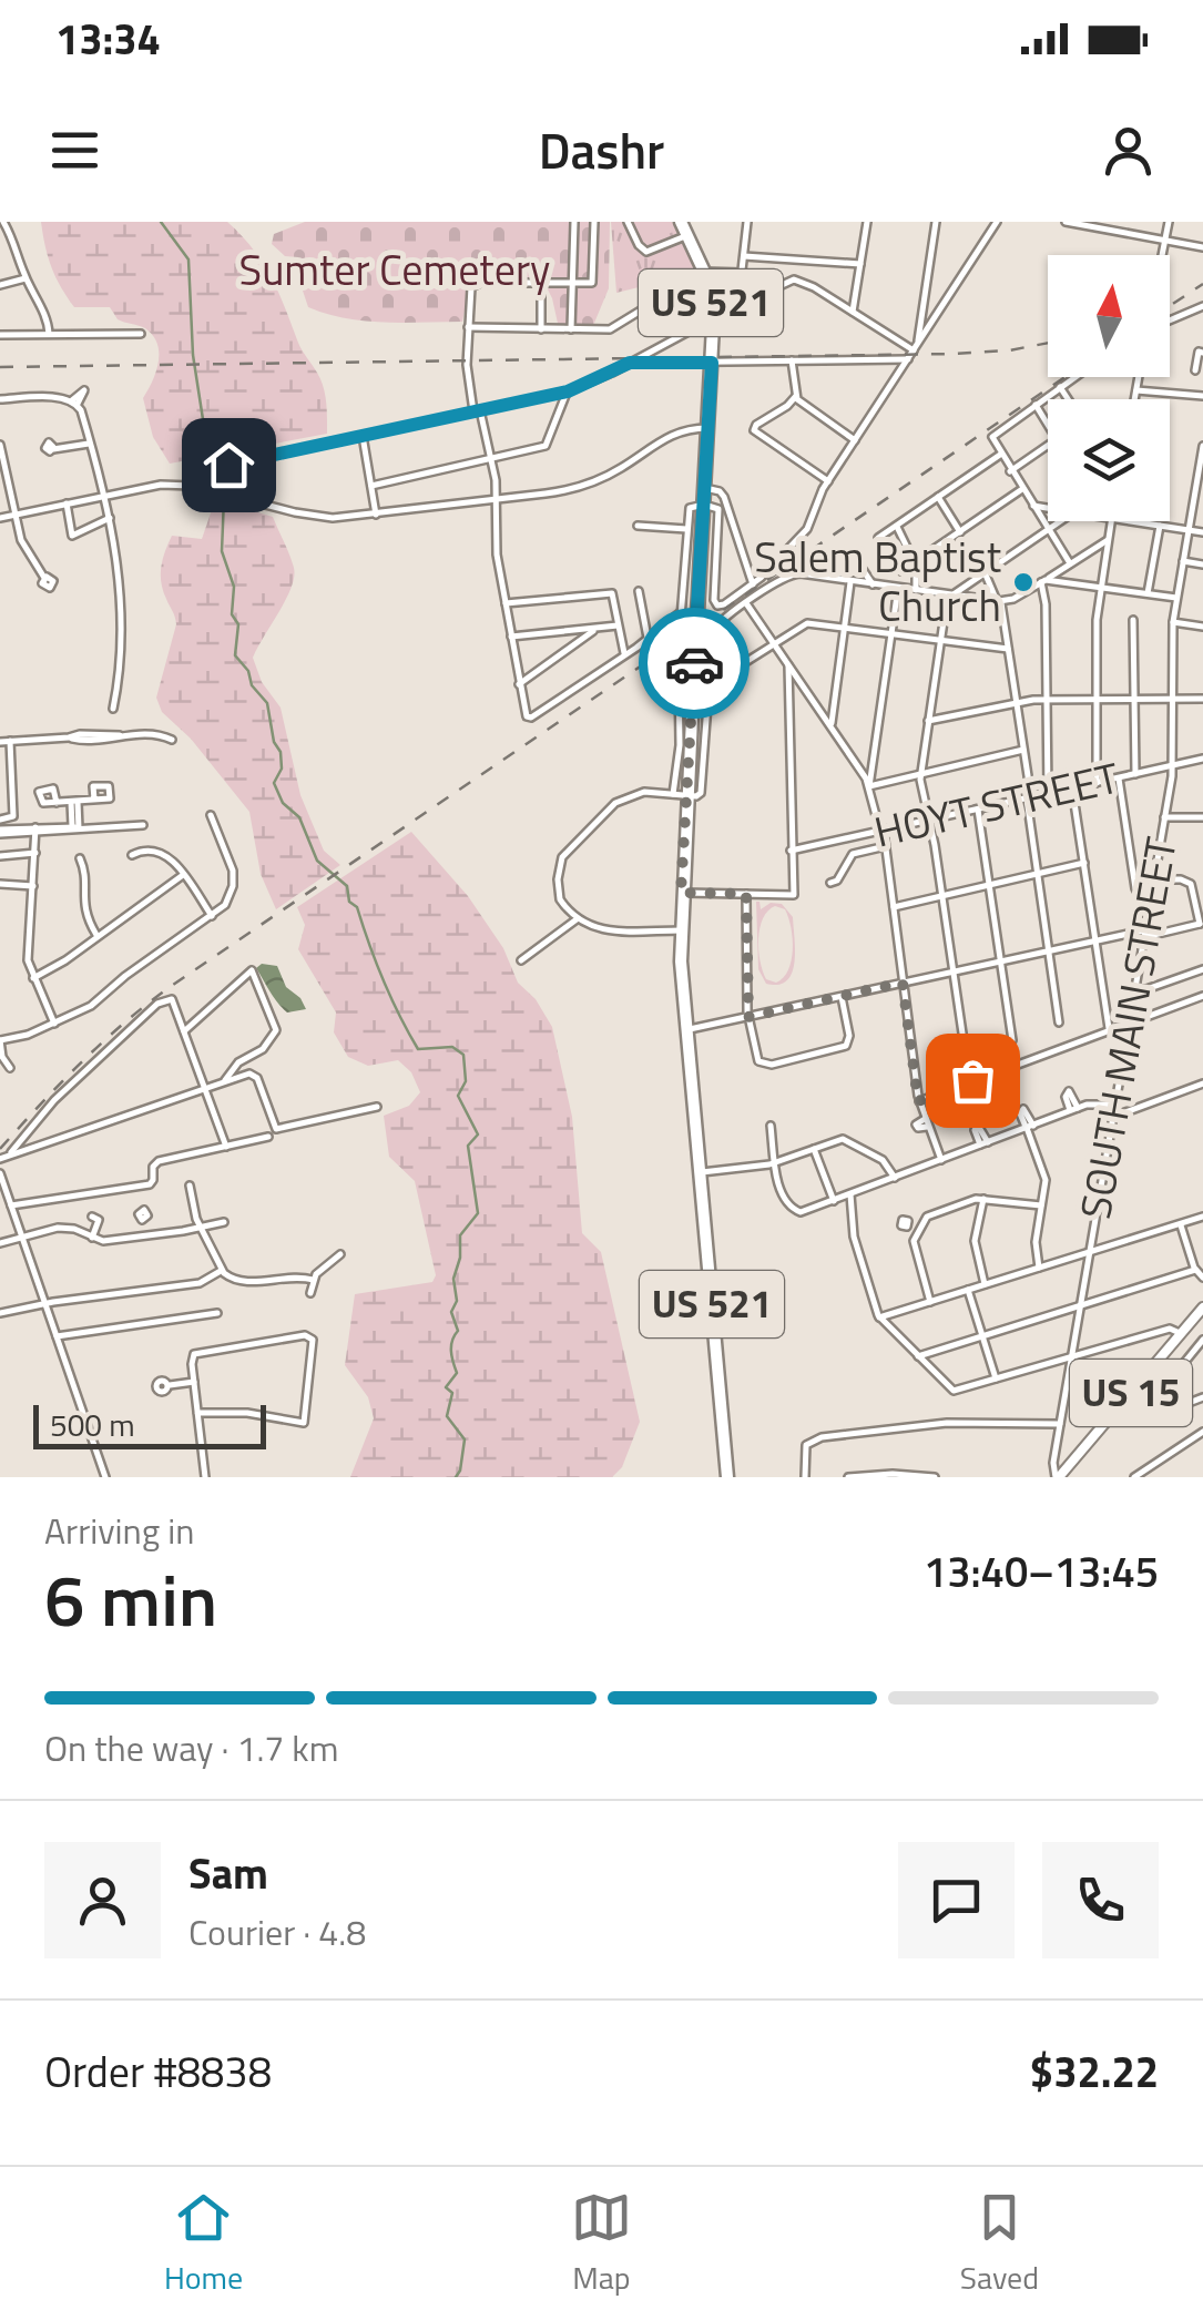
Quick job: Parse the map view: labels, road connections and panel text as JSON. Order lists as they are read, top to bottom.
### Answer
{
  "streets": {
    "highway": ["US 521"],
    "main road": ["US 15"],
    "street": ["HOYT STREET", "SOUTH MAIN STREET"]
  },
  "crossings": [
    ["HOYT STREET", "SOUTH MAIN STREET"],
    ["SOUTH MAIN STREET", "US 15"]
  ],
  "parks": ["Sumter Cemetery"],
  "places": ["Salem Baptist Church"],
  "scale_bar": "500 m",
  "north": "top",
  "page": {
    "status": "13:34",
    "header": "Dashr",
    "scale": "500 m",
    "heading": ["6 min", "Arriving in", "13:40–13:45"],
    "panel": [
      "Sam",
      "Courier · 4.8",
      "Order #8838",
      "$32.22"
    ],
    "bar": "On the way · 1.7 km",
    "tabs": ["Home", "Map", "Saved"]
  }
}
